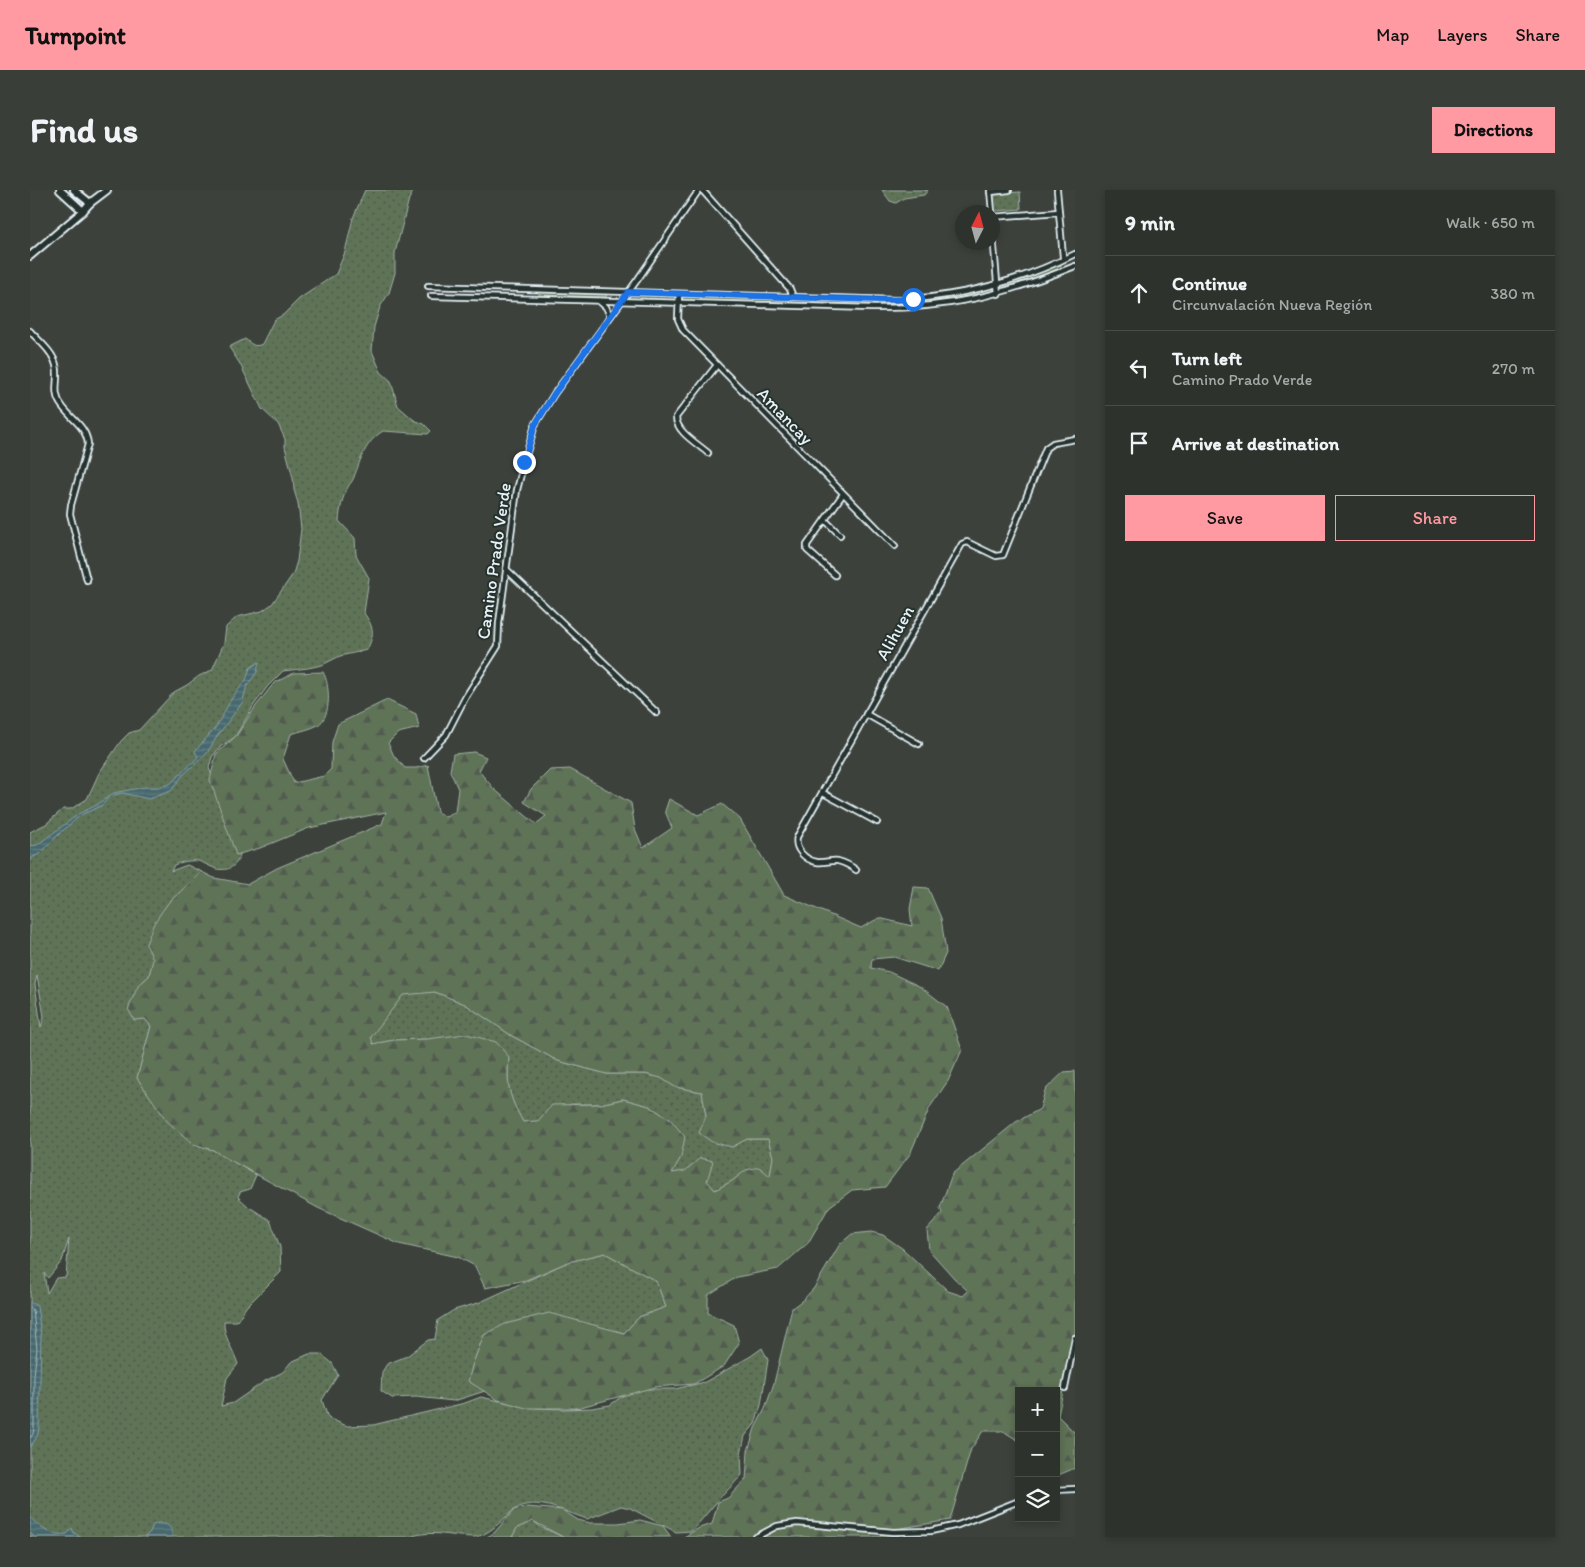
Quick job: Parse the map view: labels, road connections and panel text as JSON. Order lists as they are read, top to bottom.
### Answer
{
  "streets": {
    "street": ["Amancay", "Camino Prado Verde", "Alihuen"]
  },
  "north": "top",
  "page": {
    "header": "Turnpoint",
    "nav": ["Map", "Layers", "Share"],
    "buttons": [
      "Directions",
      ["Save", "Share"]
    ],
    "title": "Find us",
    "heading": ["9 min", "Walk · 650 m"],
    "list": [
      ["Continue", "Circunvalación Nueva Región", "380 m"],
      ["Turn left", "Camino Prado Verde", "270 m"],
      "Arrive at destination"
    ],
    "map_buttons": ["+", "−"]
  }
}
